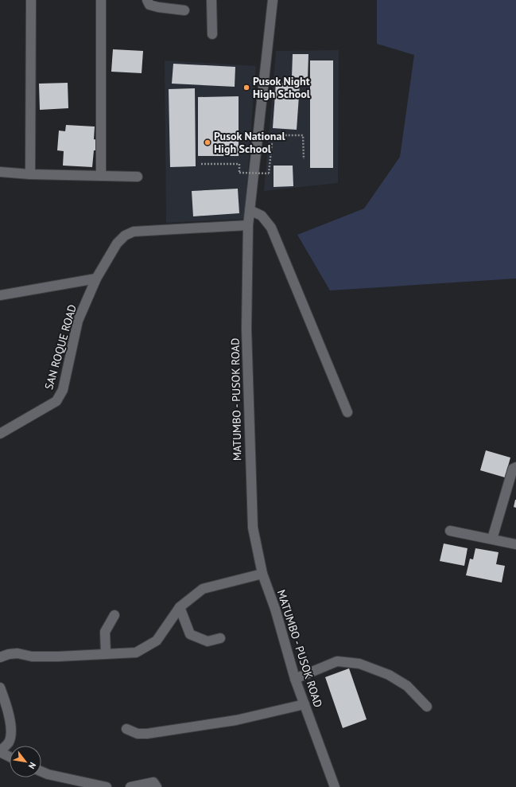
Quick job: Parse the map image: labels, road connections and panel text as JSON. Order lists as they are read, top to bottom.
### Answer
{
  "streets": {
    "street": ["SAN ROQUE ROAD", "MATUMBO - PUSOK ROAD"]
  },
  "crossings": [
    ["SAN ROQUE ROAD", "MATUMBO - PUSOK ROAD"]
  ],
  "places": ["Pusok Night High School", "Pusok National High School"],
  "north": "bottom right"
}
